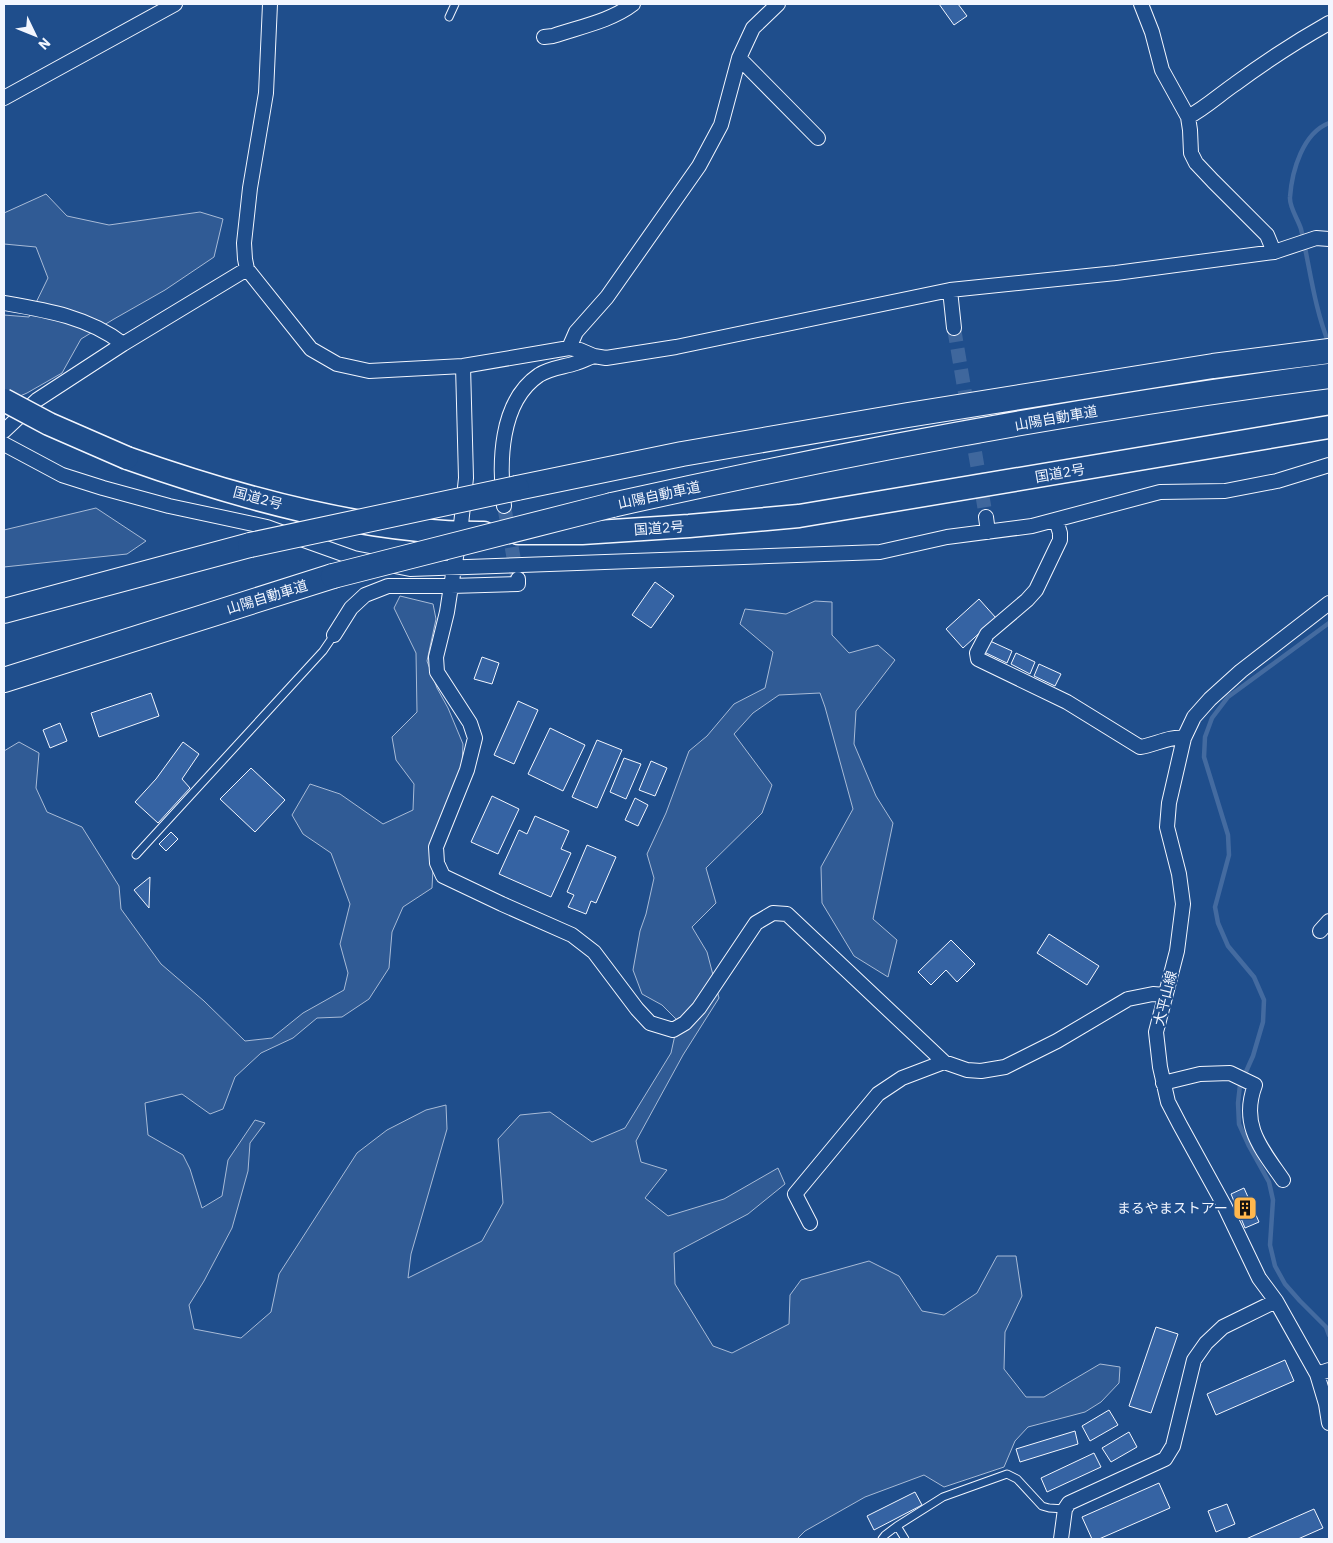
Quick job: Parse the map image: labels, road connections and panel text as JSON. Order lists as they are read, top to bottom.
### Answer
{
  "streets": {
    "highway": ["山陽自動車道", "国道2号"],
    "street": ["大平山線"]
  },
  "places": {
    "building": ["まるやまストアー"]
  },
  "north": "bottom right"
}
